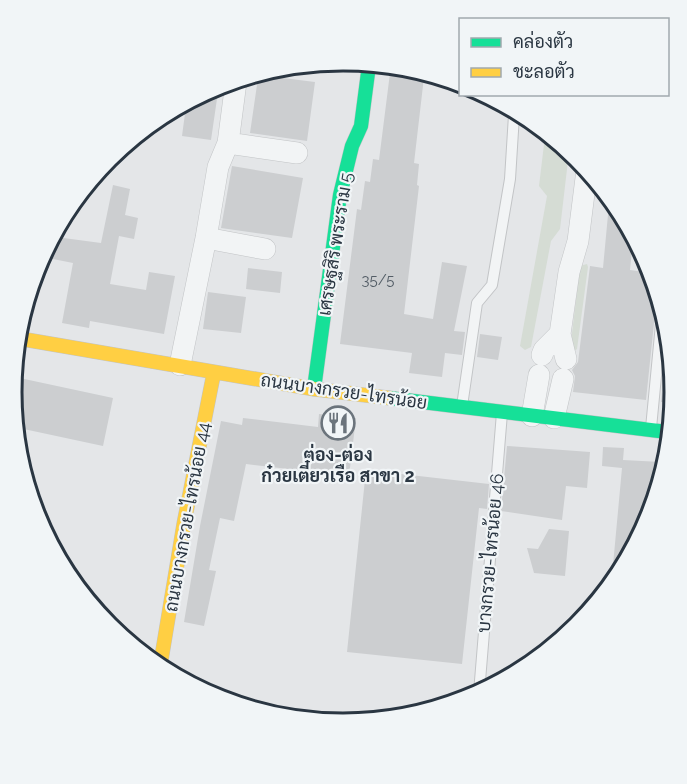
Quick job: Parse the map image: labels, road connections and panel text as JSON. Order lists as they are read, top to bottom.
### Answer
{
  "streets": {
    "main road": ["เศรษฐสิริ พระราม 5", "ถนนบางกรวย-ไทรน้อย", "ถนนบางกรวย-ไทรน้อย 44"],
    "lane": ["บางกรวย-ไทรน้อย 46"]
  },
  "crossings": [
    ["เศรษฐสิริ พระราม 5", "ถนนบางกรวย-ไทรน้อย"],
    ["ถนนบางกรวย-ไทรน้อย", "ถนนบางกรวย-ไทรน้อย 44"],
    ["ถนนบางกรวย-ไทรน้อย", "บางกรวย-ไทรน้อย 46"]
  ],
  "places": {
    "restaurant": ["ต่อง-ต่อง ก๋วยเตี๋ยวเรือ สาขา 2"]
  },
  "house_numbers": ["35/5"],
  "legend": ["คล่องตัว", "ชะลอตัว"]
}
